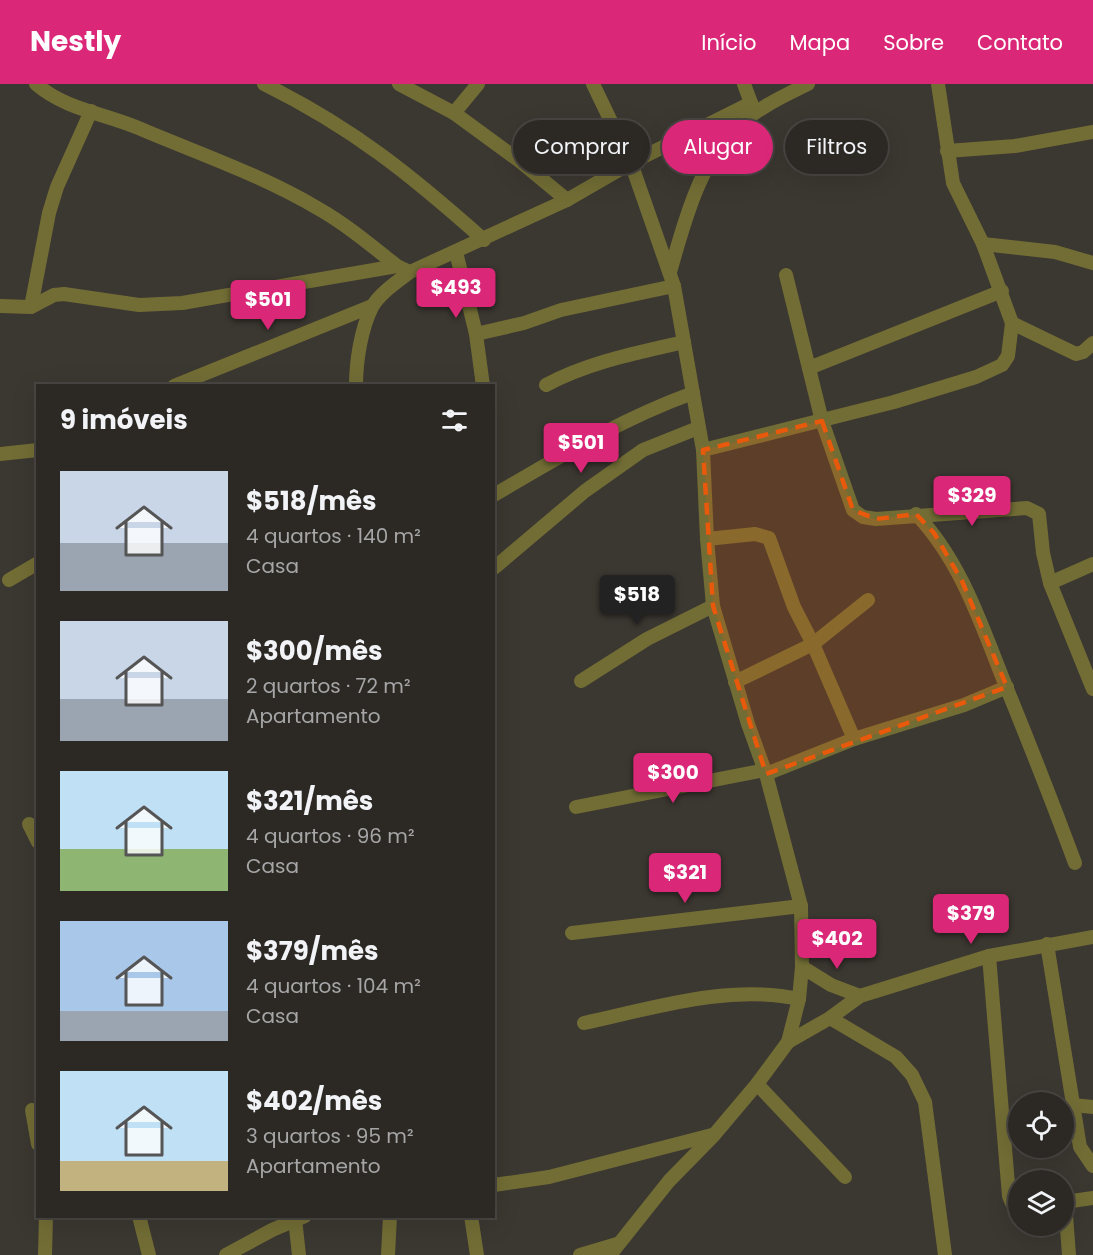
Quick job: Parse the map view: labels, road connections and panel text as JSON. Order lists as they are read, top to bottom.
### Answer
{
  "page": {
    "header": "Nestly",
    "nav": [
      "Início",
      "Mapa",
      "Sobre",
      "Contato"
    ],
    "chip": ["Comprar", "Alugar", "Filtros"],
    "price": [
      "$493",
      "$501",
      "$501",
      "$329",
      "$518",
      "$300",
      "$321",
      "$379",
      "$402"
    ],
    "heading": "9 imóveis",
    "list": [
      {
        "name": "$518/mês",
        "note": "4 quartos · 140 m² · Casa"
      },
      {
        "name": "$300/mês",
        "note": "2 quartos · 72 m² · Apartamento"
      },
      {
        "name": "$321/mês",
        "note": "4 quartos · 96 m² · Casa"
      },
      {
        "name": "$379/mês",
        "note": "4 quartos · 104 m² · Casa"
      },
      {
        "name": "$402/mês",
        "note": "3 quartos · 95 m² · Apartamento"
      }
    ]
  }
}
